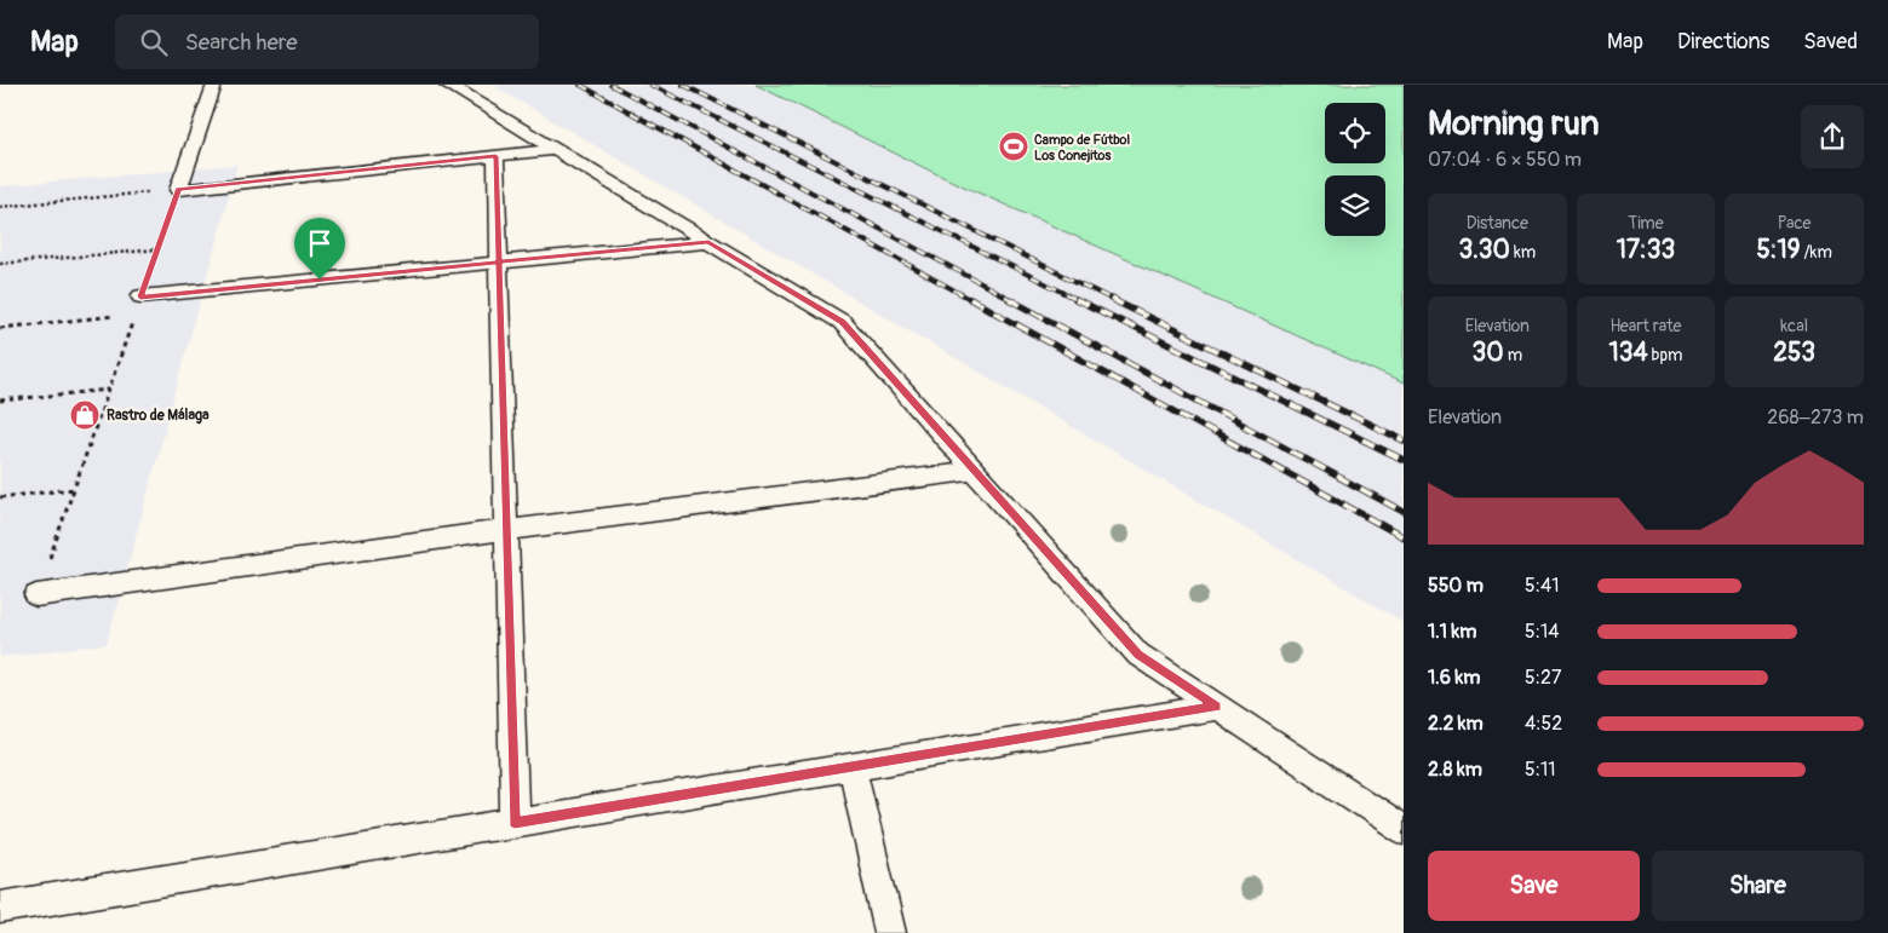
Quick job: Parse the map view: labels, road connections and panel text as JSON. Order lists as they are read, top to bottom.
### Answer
{
  "places": {
    "sports": ["Campo de Fútbol Los Conejitos"],
    "shop": ["Rastro de Málaga"]
  },
  "page": {
    "header": "Map",
    "search": "Search here",
    "nav": ["Map", "Directions", "Saved"],
    "heading": ["Morning run", "07:04 · 6 × 550 m"],
    "stats": [
      ["Distance", "3.30 km"],
      ["Time", "17:33"],
      ["Pace", "5:19 /km"],
      ["Elevation", "30 m"],
      ["Heart rate", "134 bpm"],
      ["kcal", "253"]
    ],
    "chart": ["Elevation", "268–273 m"],
    "list": [
      {
        "name": "550 m",
        "note": "5:41"
      },
      {
        "name": "1.1 km",
        "note": "5:14"
      },
      {
        "name": "1.6 km",
        "note": "5:27"
      },
      {
        "name": "2.2 km",
        "note": "4:52"
      },
      {
        "name": "2.8 km",
        "note": "5:11"
      }
    ],
    "buttons": ["Save", "Share"]
  }
}
